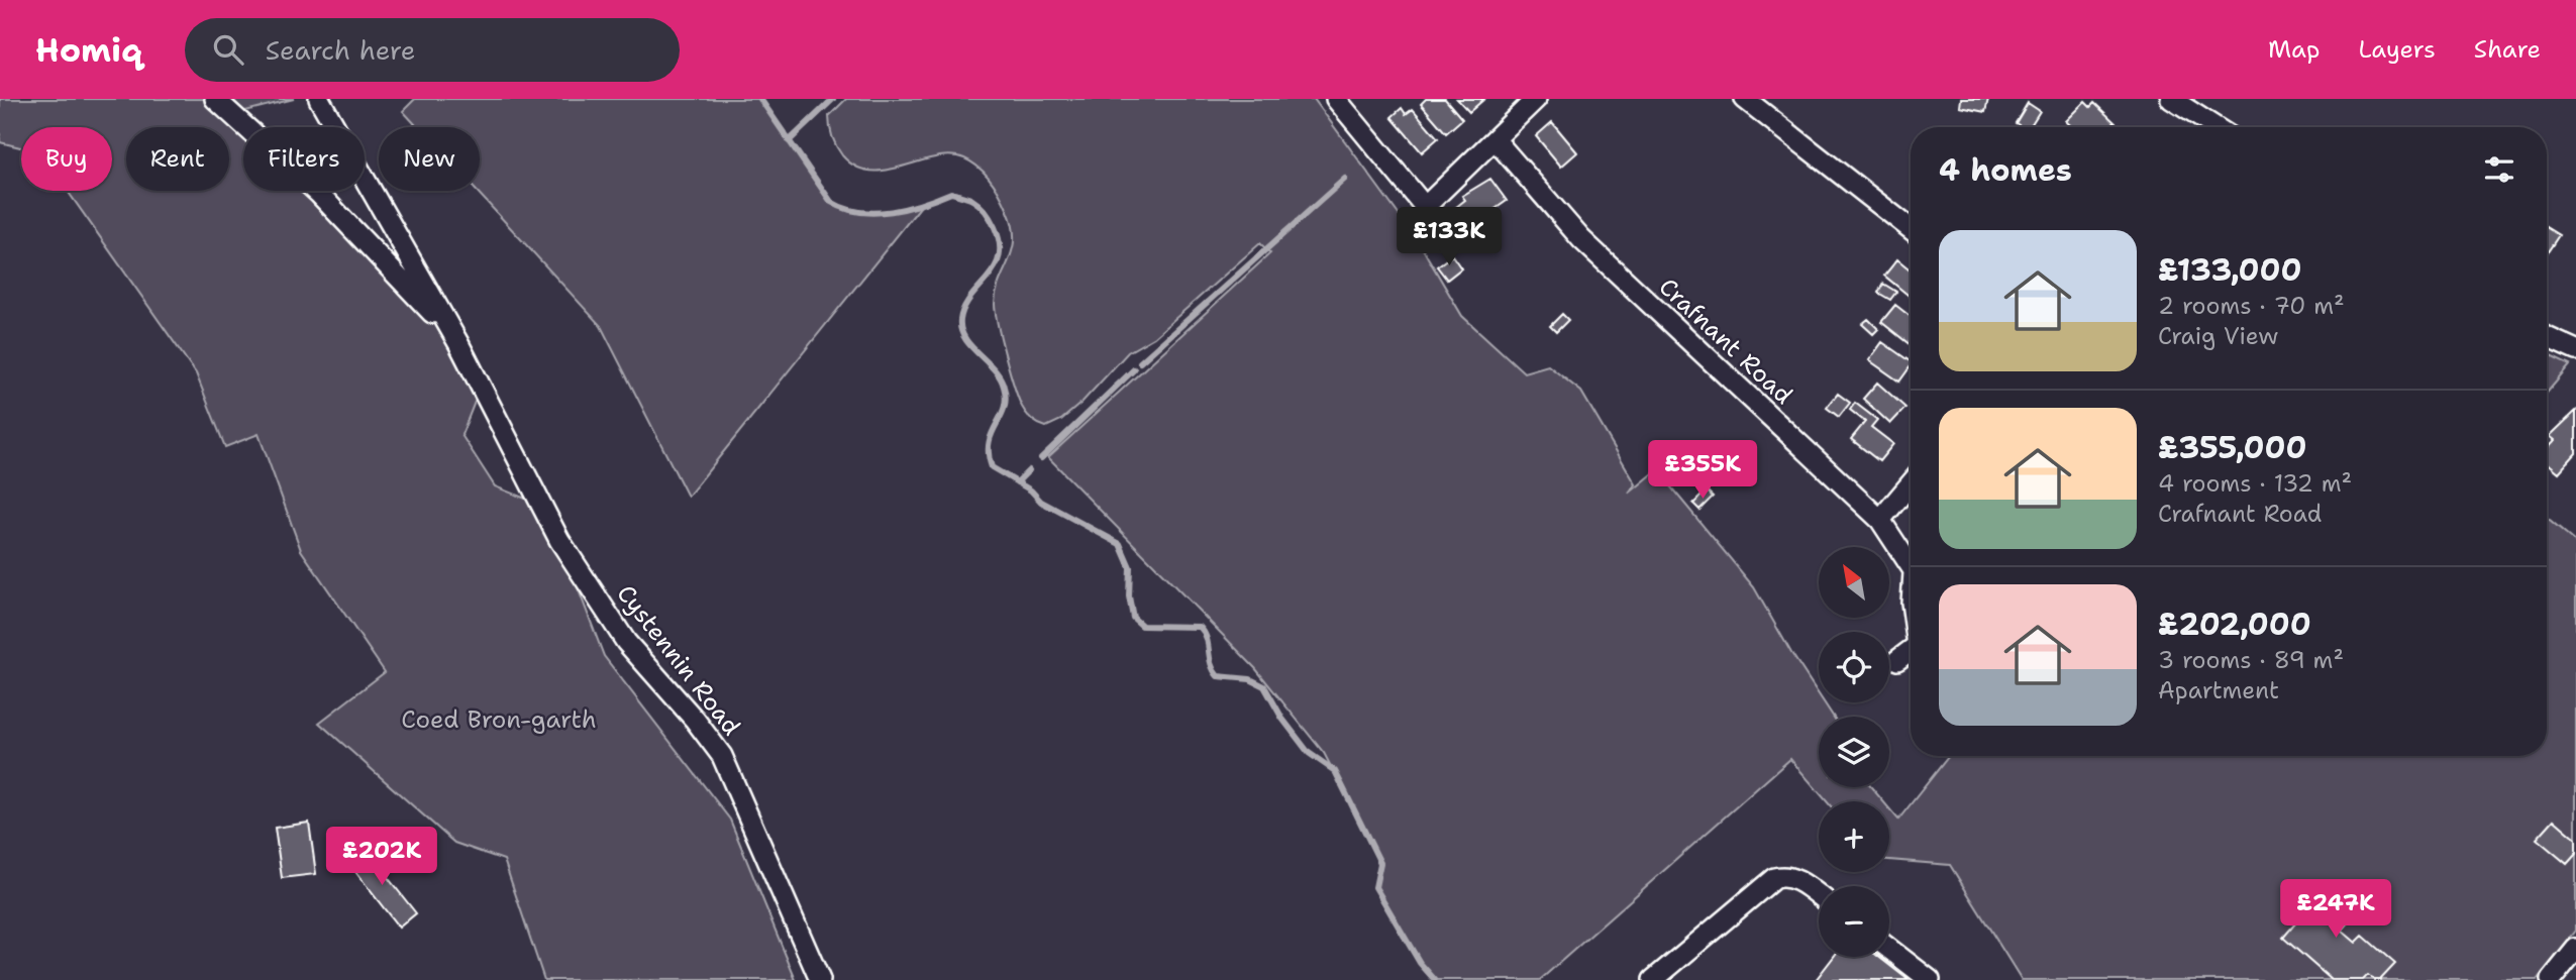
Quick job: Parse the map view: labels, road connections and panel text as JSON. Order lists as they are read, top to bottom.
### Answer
{
  "streets": {
    "street": ["Crafnant Road", "Cystennin Road"]
  },
  "parks": ["Coed Bron-garth"],
  "north": "top left",
  "page": {
    "header": "Homiq",
    "search": "Search here",
    "nav": ["Map", "Layers", "Share"],
    "chip": [
      "Buy",
      "Rent",
      "Filters",
      "New"
    ],
    "heading": "4 homes",
    "price": [
      "£133K",
      "£355K",
      "£202K",
      "£247K"
    ],
    "list": [
      {
        "name": "£133,000",
        "note": "2 rooms · 70 m² · Craig View"
      },
      {
        "name": "£355,000",
        "note": "4 rooms · 132 m² · Crafnant Road"
      },
      {
        "name": "£202,000",
        "note": "3 rooms · 89 m² · Apartment"
      }
    ],
    "map_buttons": ["+", "−"]
  }
}
